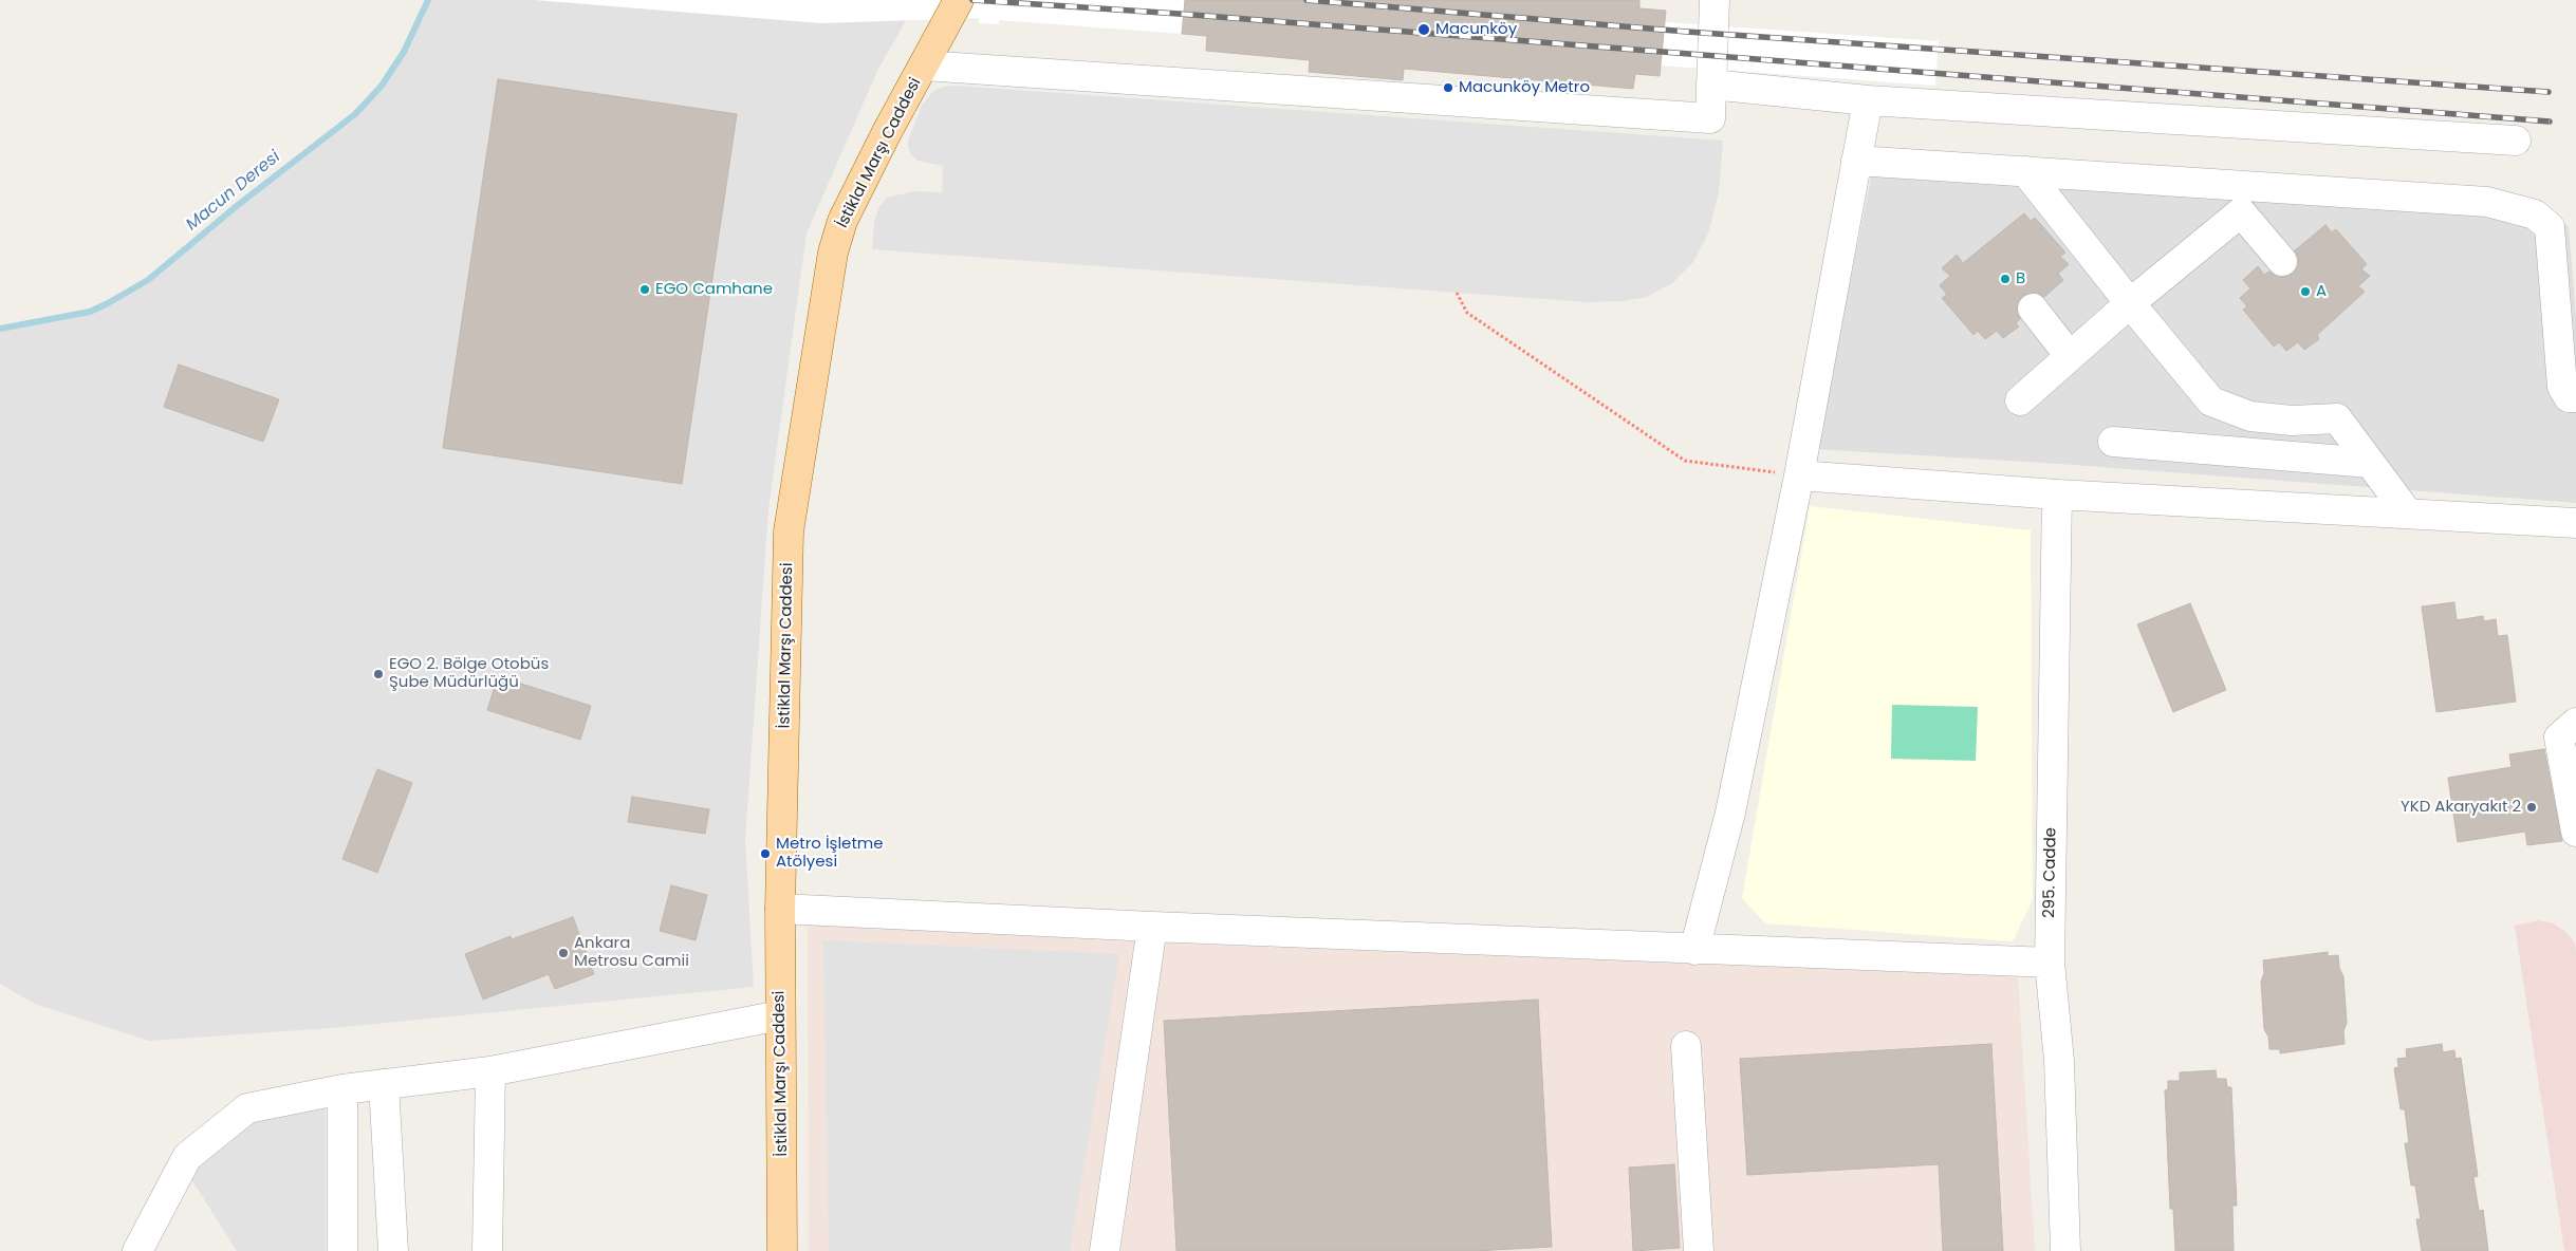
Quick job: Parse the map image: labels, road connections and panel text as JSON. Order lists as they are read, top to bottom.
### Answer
{
  "streets": {
    "main road": ["İstiklal Marşı Caddesi"],
    "street": ["295. Cadde"]
  },
  "water": ["Macun Deresi"],
  "places": [
    "Macunköy",
    "Macunköy Metro",
    "B",
    "EGO Camhane",
    "A",
    "EGO 2. Bölge Otobüs Şube Müdürlüğü",
    "YKD Akaryakıt 2",
    "Metro İşletme Atölyesi",
    "Ankara Metrosu Camii"
  ]
}
